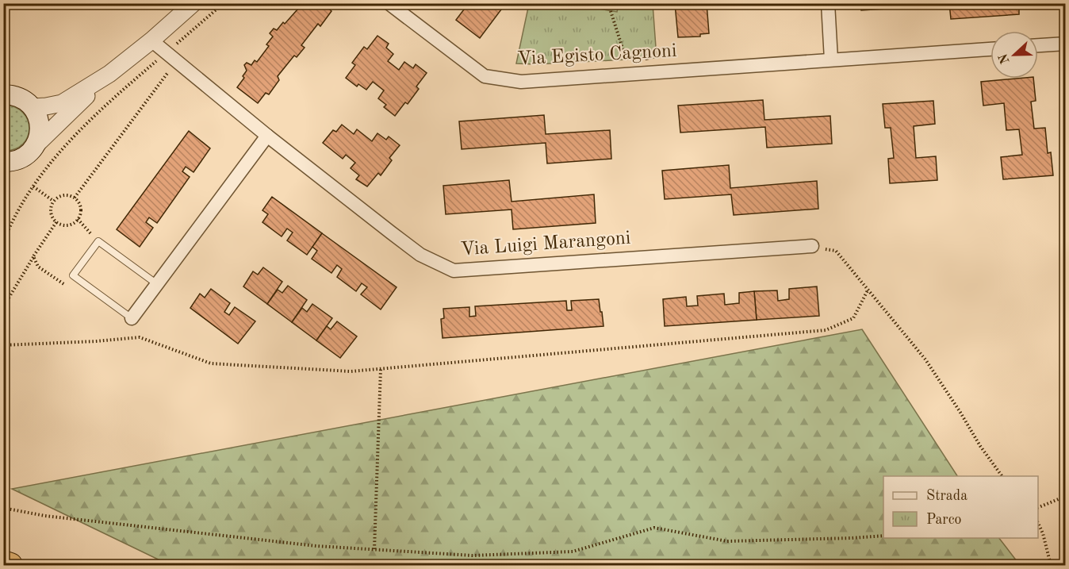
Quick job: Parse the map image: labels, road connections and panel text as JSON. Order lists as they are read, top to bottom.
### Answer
{
  "streets": {
    "street": ["Via Egisto Cagnoni", "Via Luigi Marangoni"]
  },
  "legend": ["Strada", "Parco"],
  "north": "left"
}
